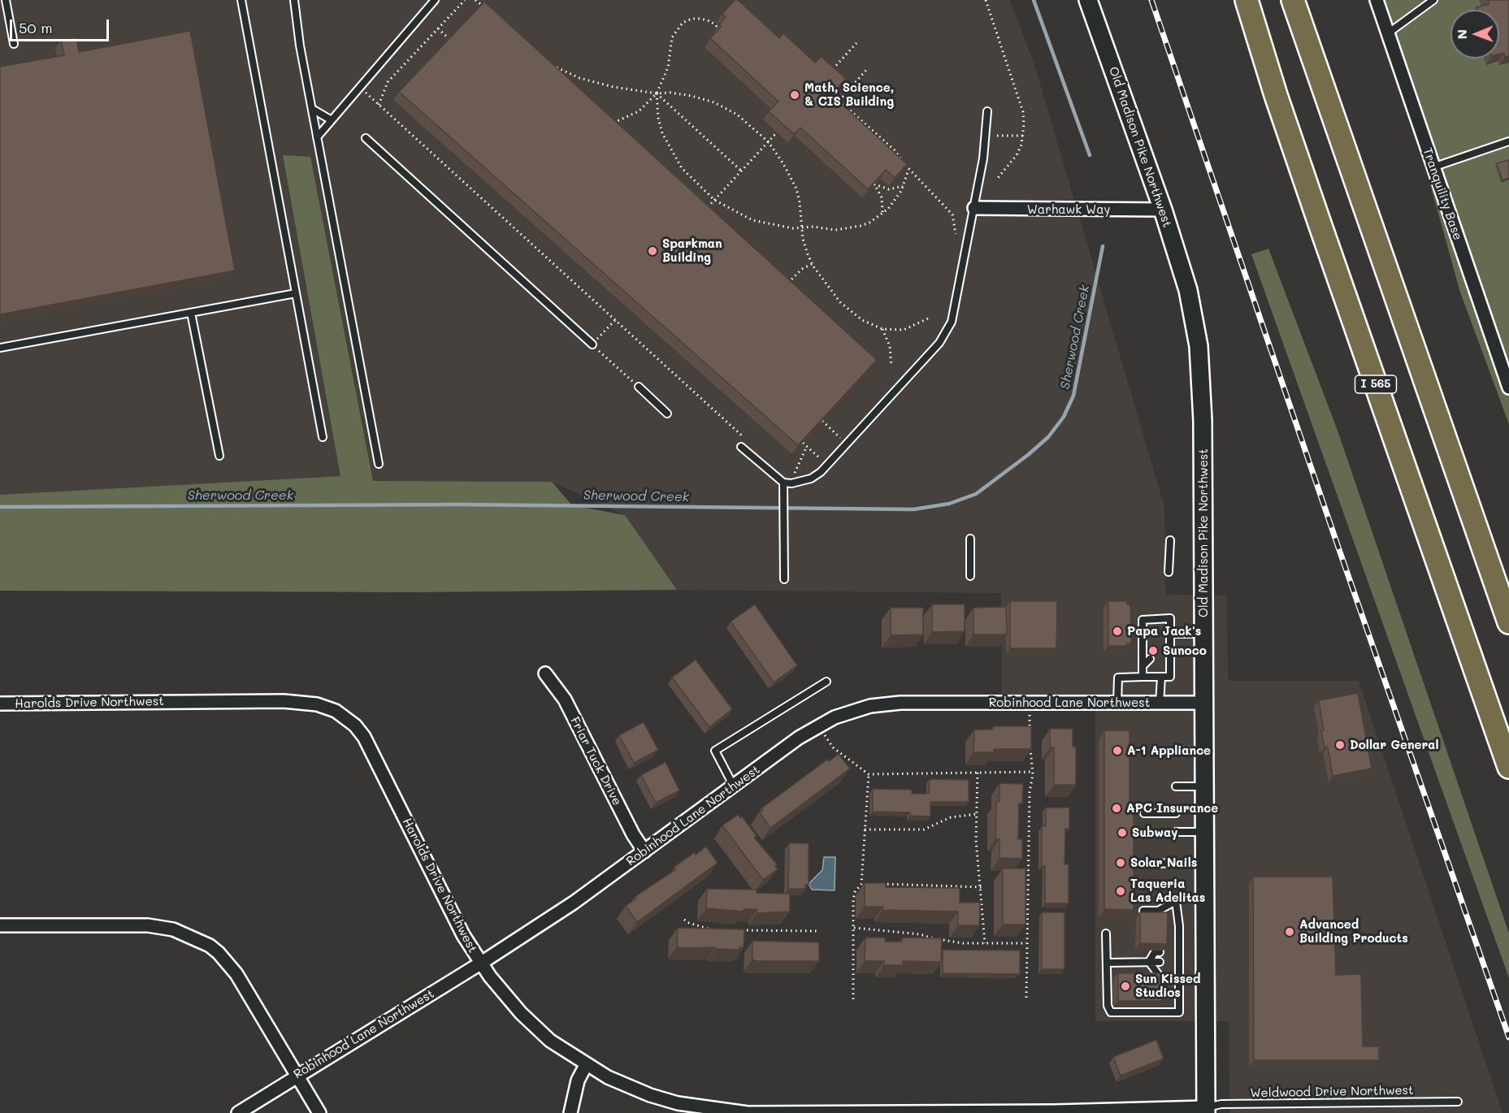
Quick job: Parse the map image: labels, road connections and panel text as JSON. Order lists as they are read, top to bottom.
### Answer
{
  "streets": {
    "highway": ["I 565"],
    "main road": ["Old Madison Pike Northwest"],
    "street": [
      "Tranquility Base",
      "Warhawk Way",
      "Harolds Drive Northwest",
      "Robinhood Lane Northwest",
      "Friar Tuck Drive"
    ],
    "lane": ["Weldwood Drive Northwest"]
  },
  "crossings": [
    ["Old Madison Pike Northwest", "Warhawk Way"],
    ["Old Madison Pike Northwest", "Harolds Drive Northwest"],
    ["Old Madison Pike Northwest", "Robinhood Lane Northwest"],
    ["Old Madison Pike Northwest", "Weldwood Drive Northwest"],
    ["Harolds Drive Northwest", "Robinhood Lane Northwest"],
    ["Harolds Drive Northwest", "Weldwood Drive Northwest"],
    ["Robinhood Lane Northwest", "Friar Tuck Drive"]
  ],
  "water": ["Sherwood Creek"],
  "places": [
    "Math, Science, & CIS Building",
    "Sparkman Building",
    "Papa Jack's",
    "Sunoco",
    "Dollar General",
    "A-1 Appliance",
    "APC Insurance",
    "Subway",
    "Solar Nails",
    "Taqueria Las Adelitas",
    "Advanced Building Products",
    "Sun Kissed Studios"
  ],
  "scale_bar": "50 m",
  "north": "left"
}
